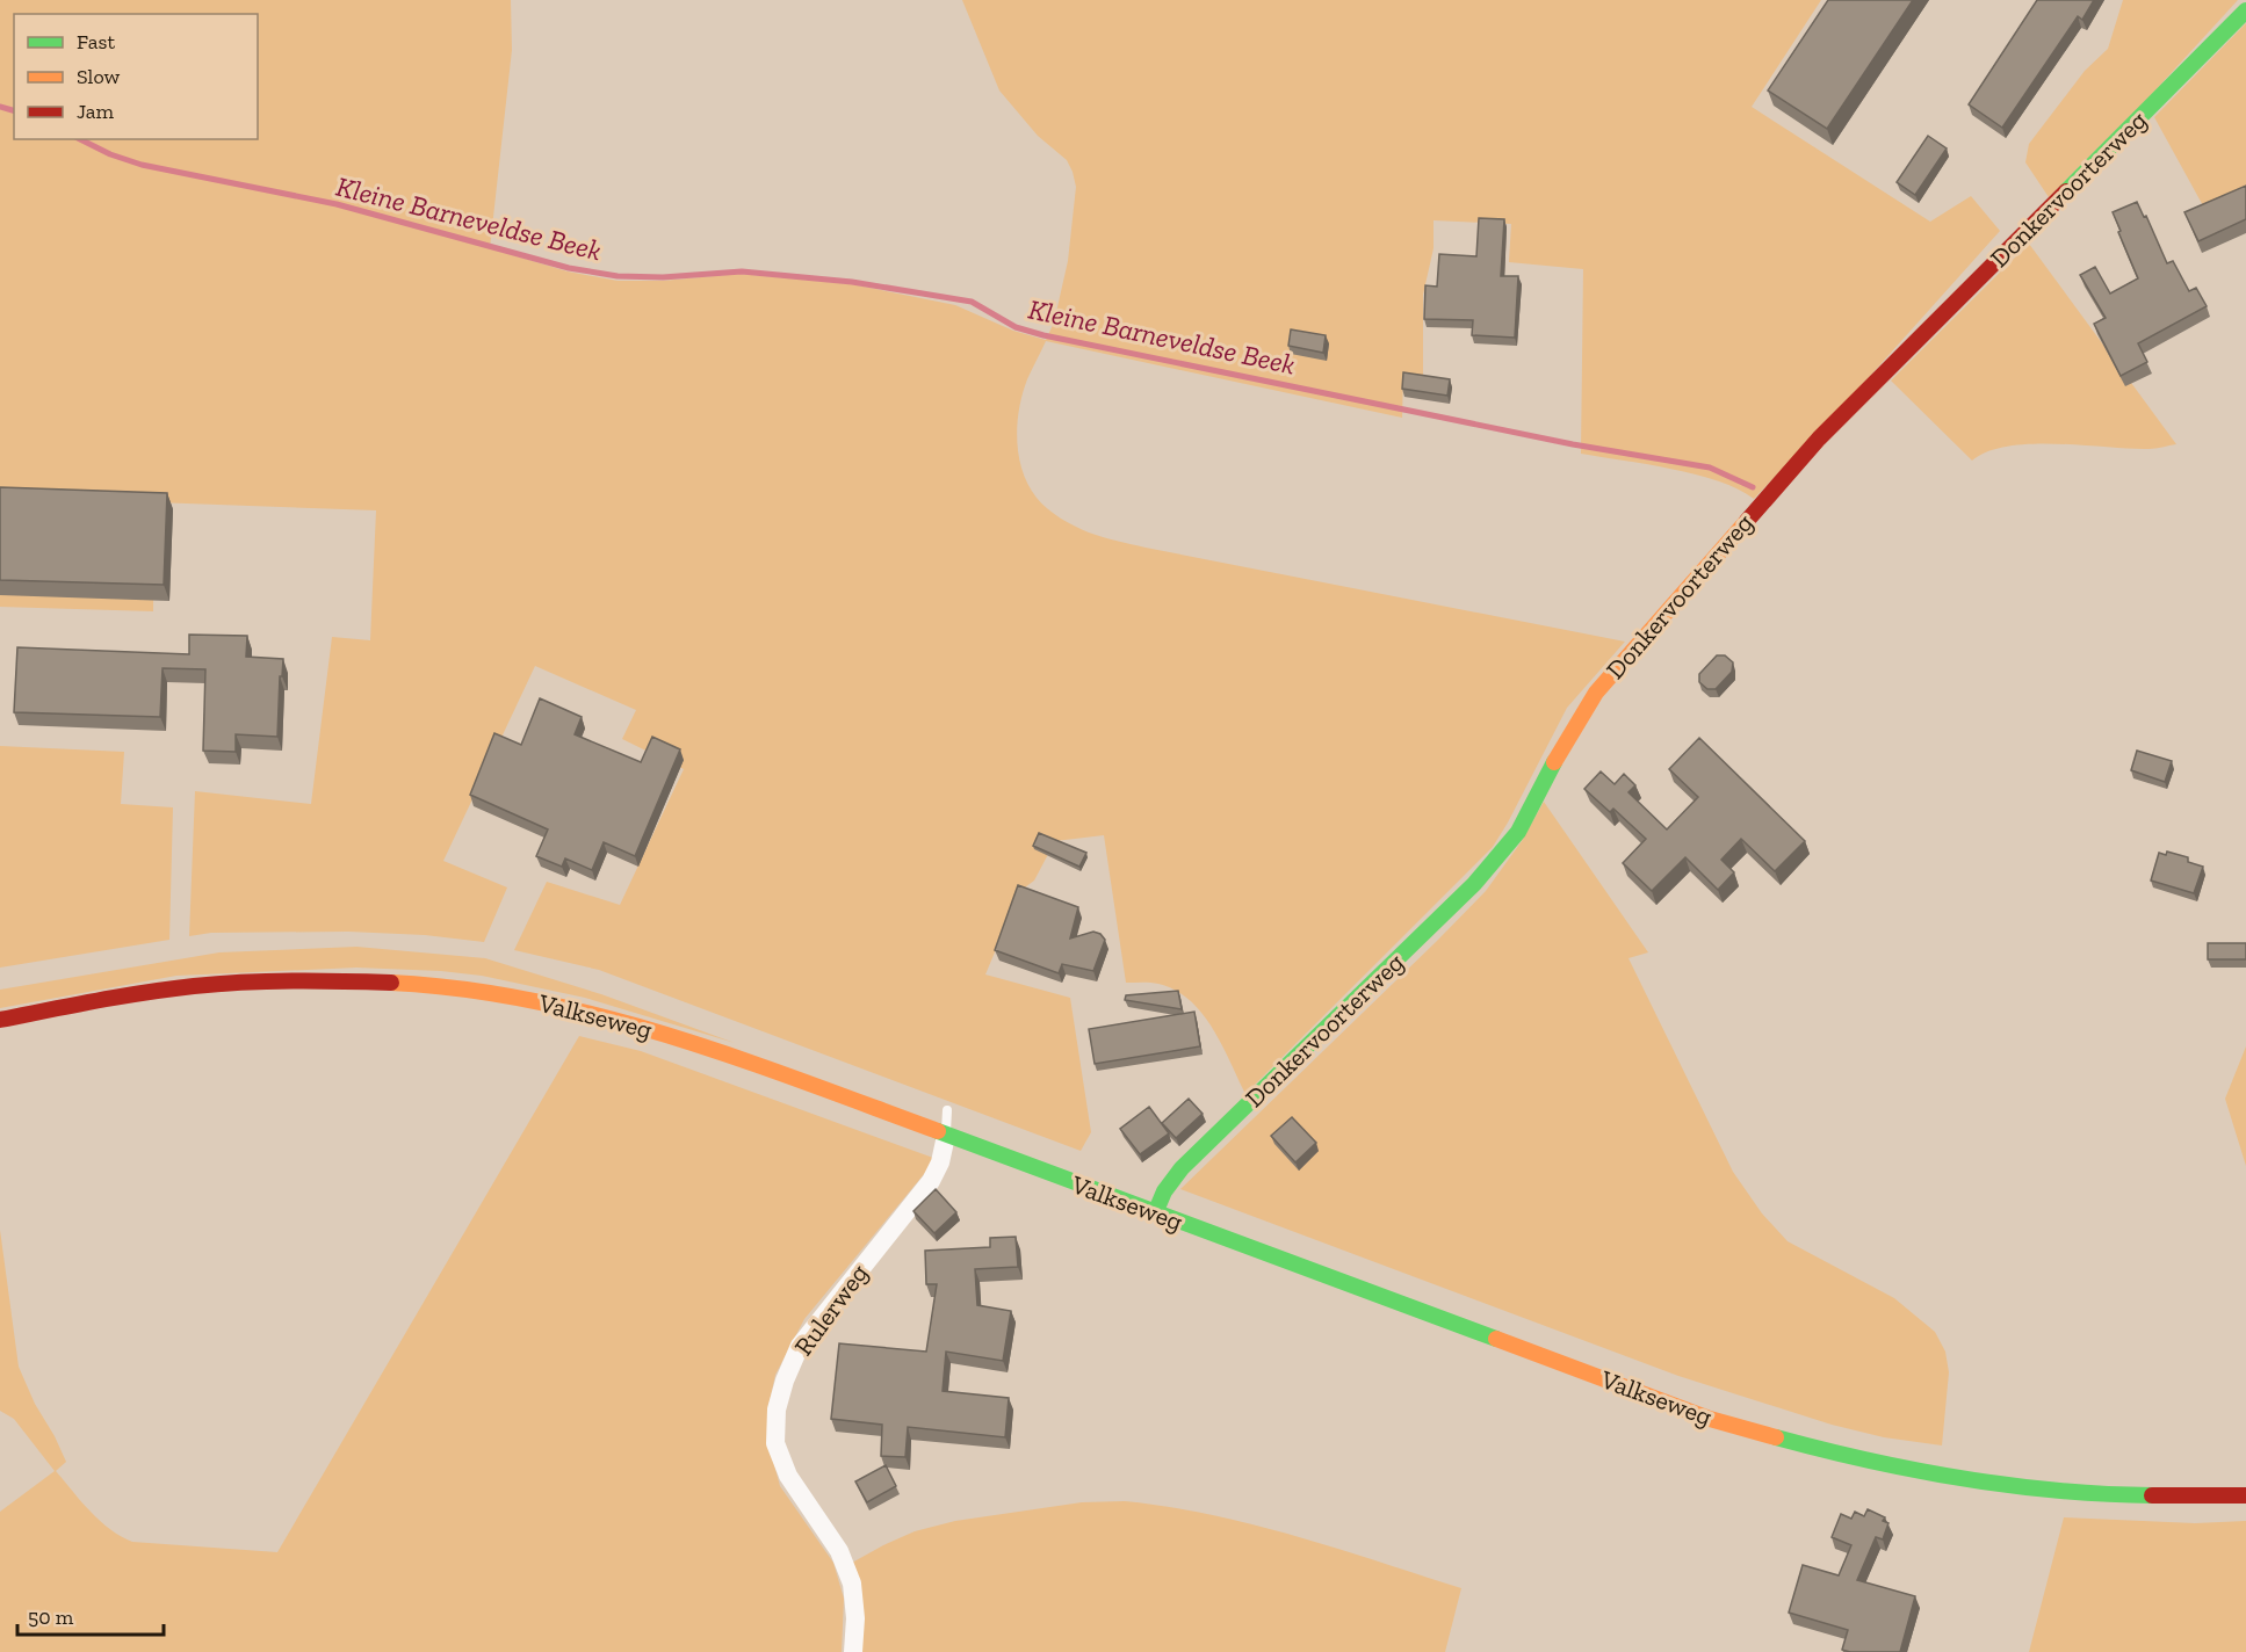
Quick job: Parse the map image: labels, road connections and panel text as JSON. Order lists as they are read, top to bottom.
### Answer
{
  "streets": {
    "main road": ["Donkervoorterweg", "Valkseweg"],
    "street": ["Rulerweg"]
  },
  "crossings": [
    ["Donkervoorterweg", "Valkseweg"],
    ["Valkseweg", "Rulerweg"]
  ],
  "water": ["Kleine Barneveldse Beek"],
  "legend": ["Fast", "Slow", "Jam"],
  "scale_bar": "50 m"
}
